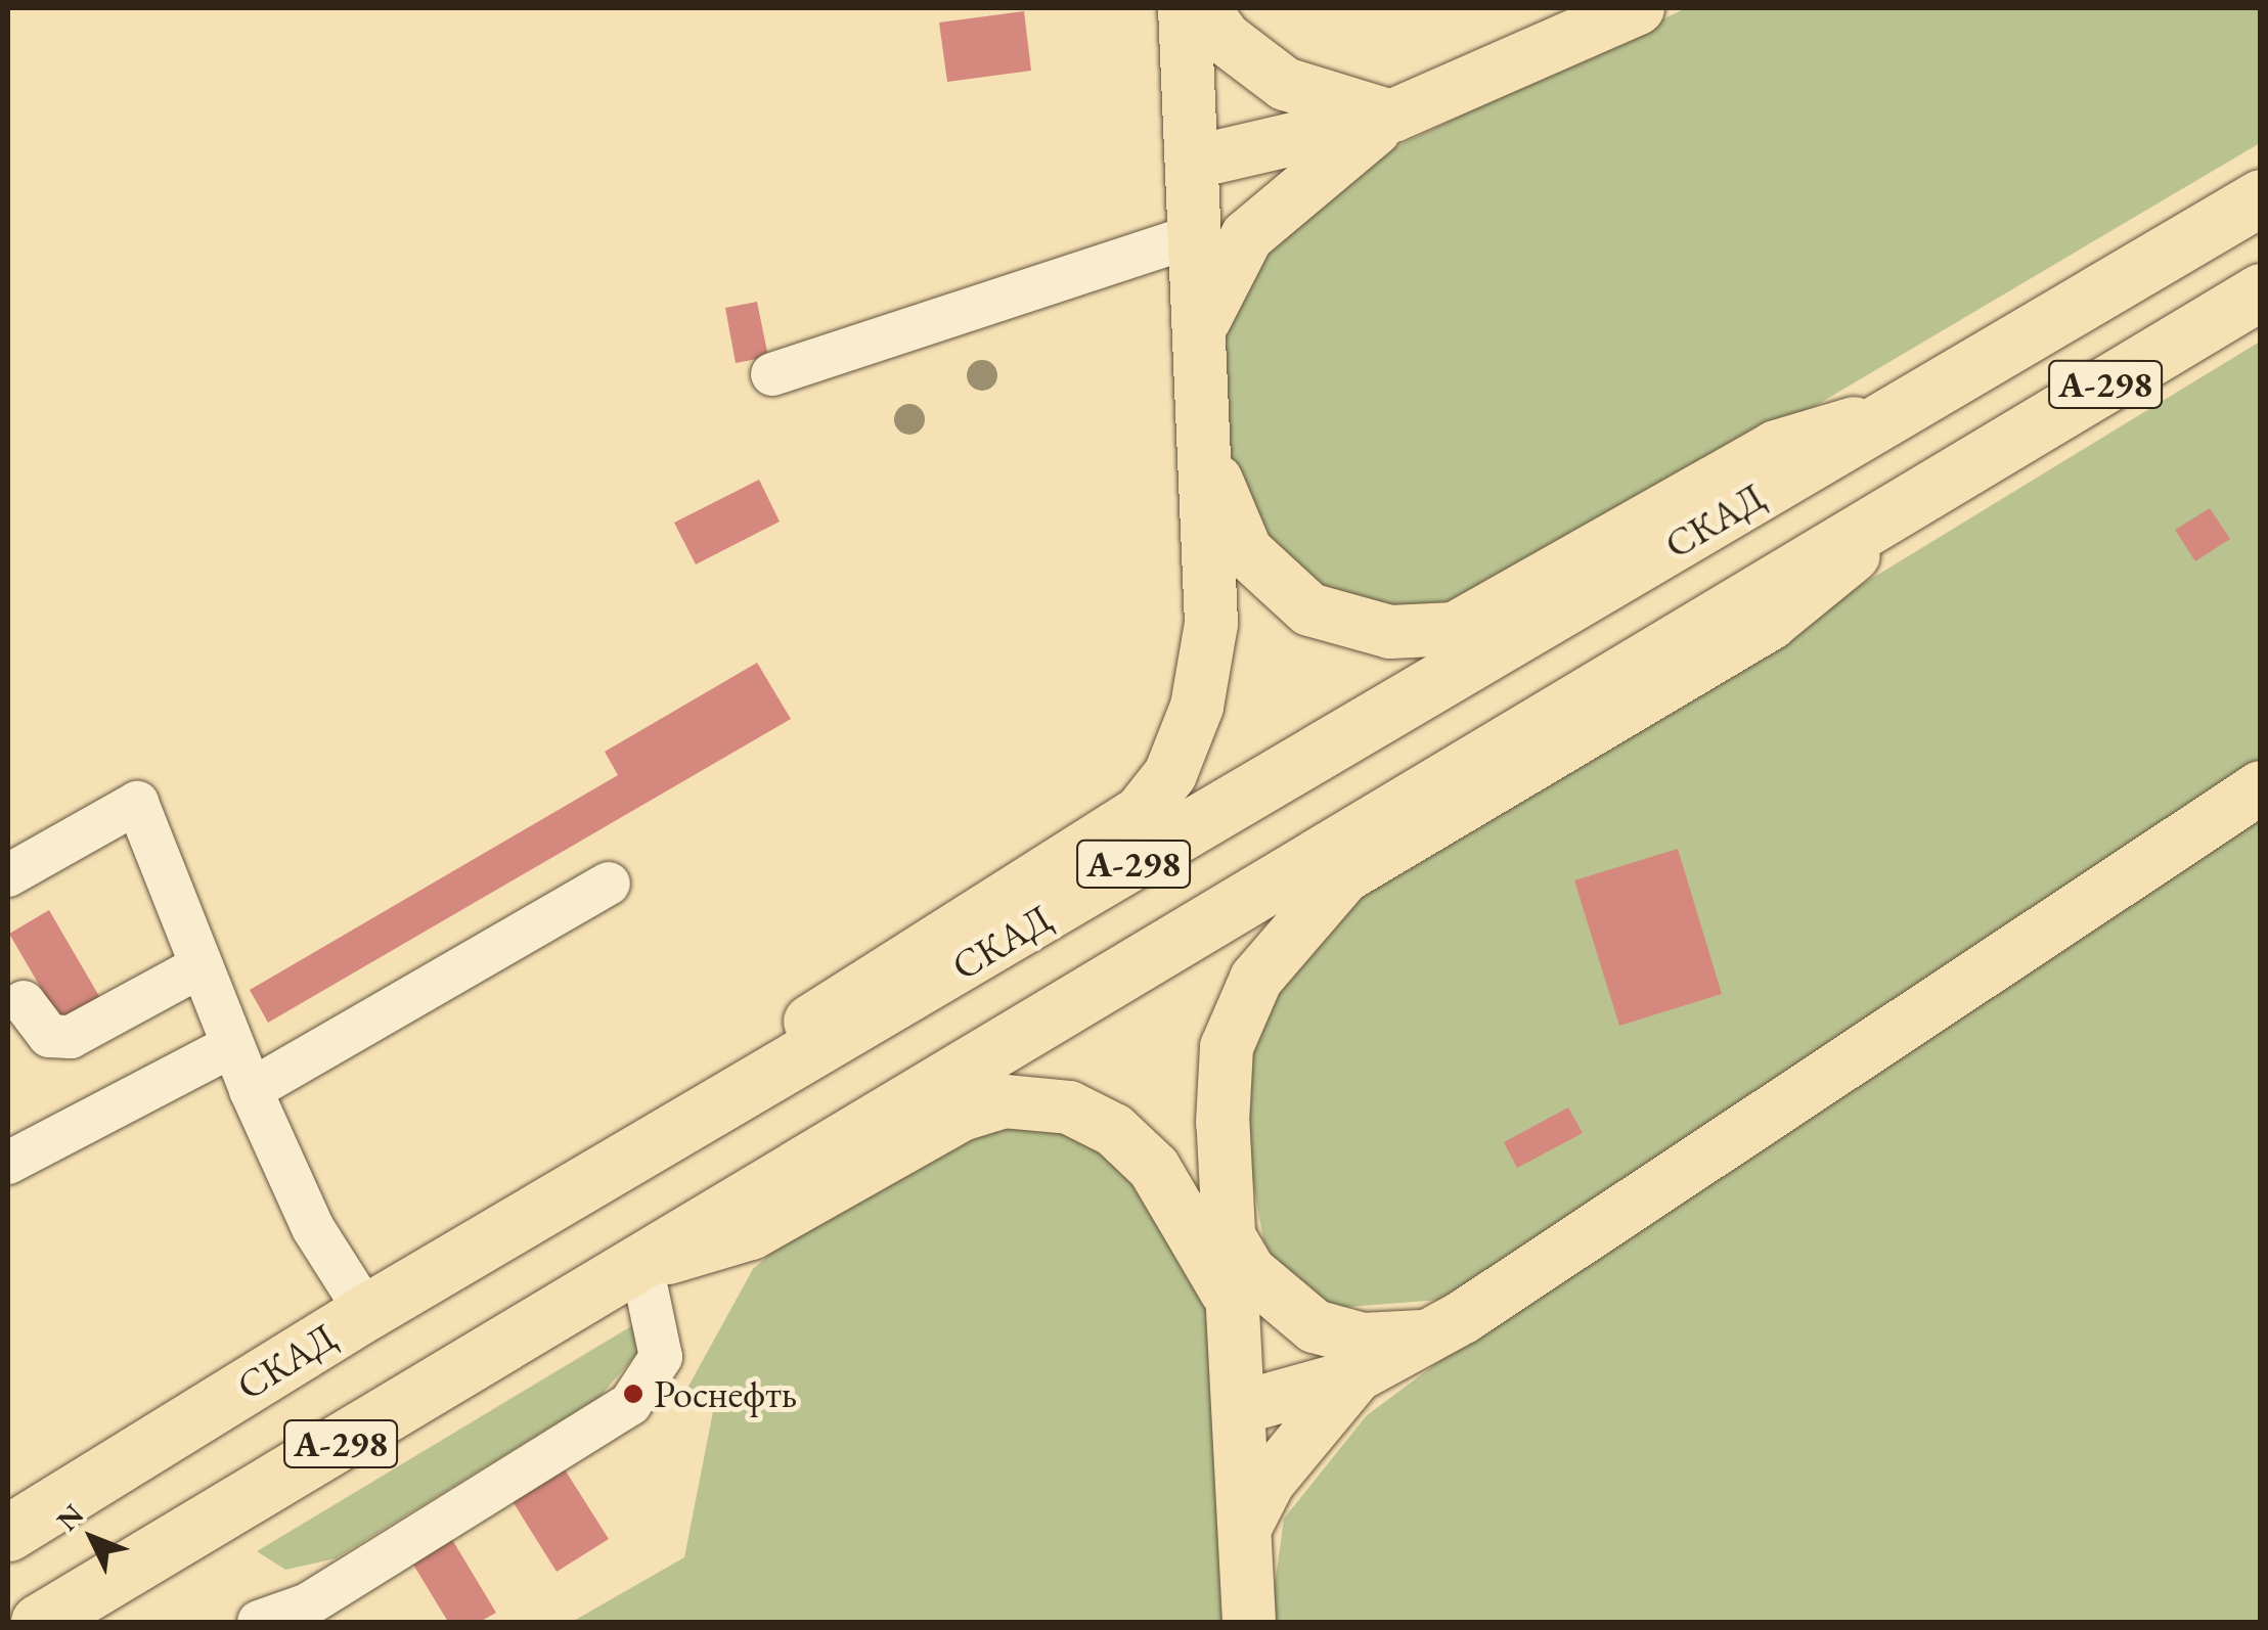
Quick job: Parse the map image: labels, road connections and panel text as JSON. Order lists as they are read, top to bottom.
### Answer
{
  "streets": {
    "highway": ["А-298", "СКАД"]
  },
  "places": ["Роснефть"],
  "north": "top left"
}
